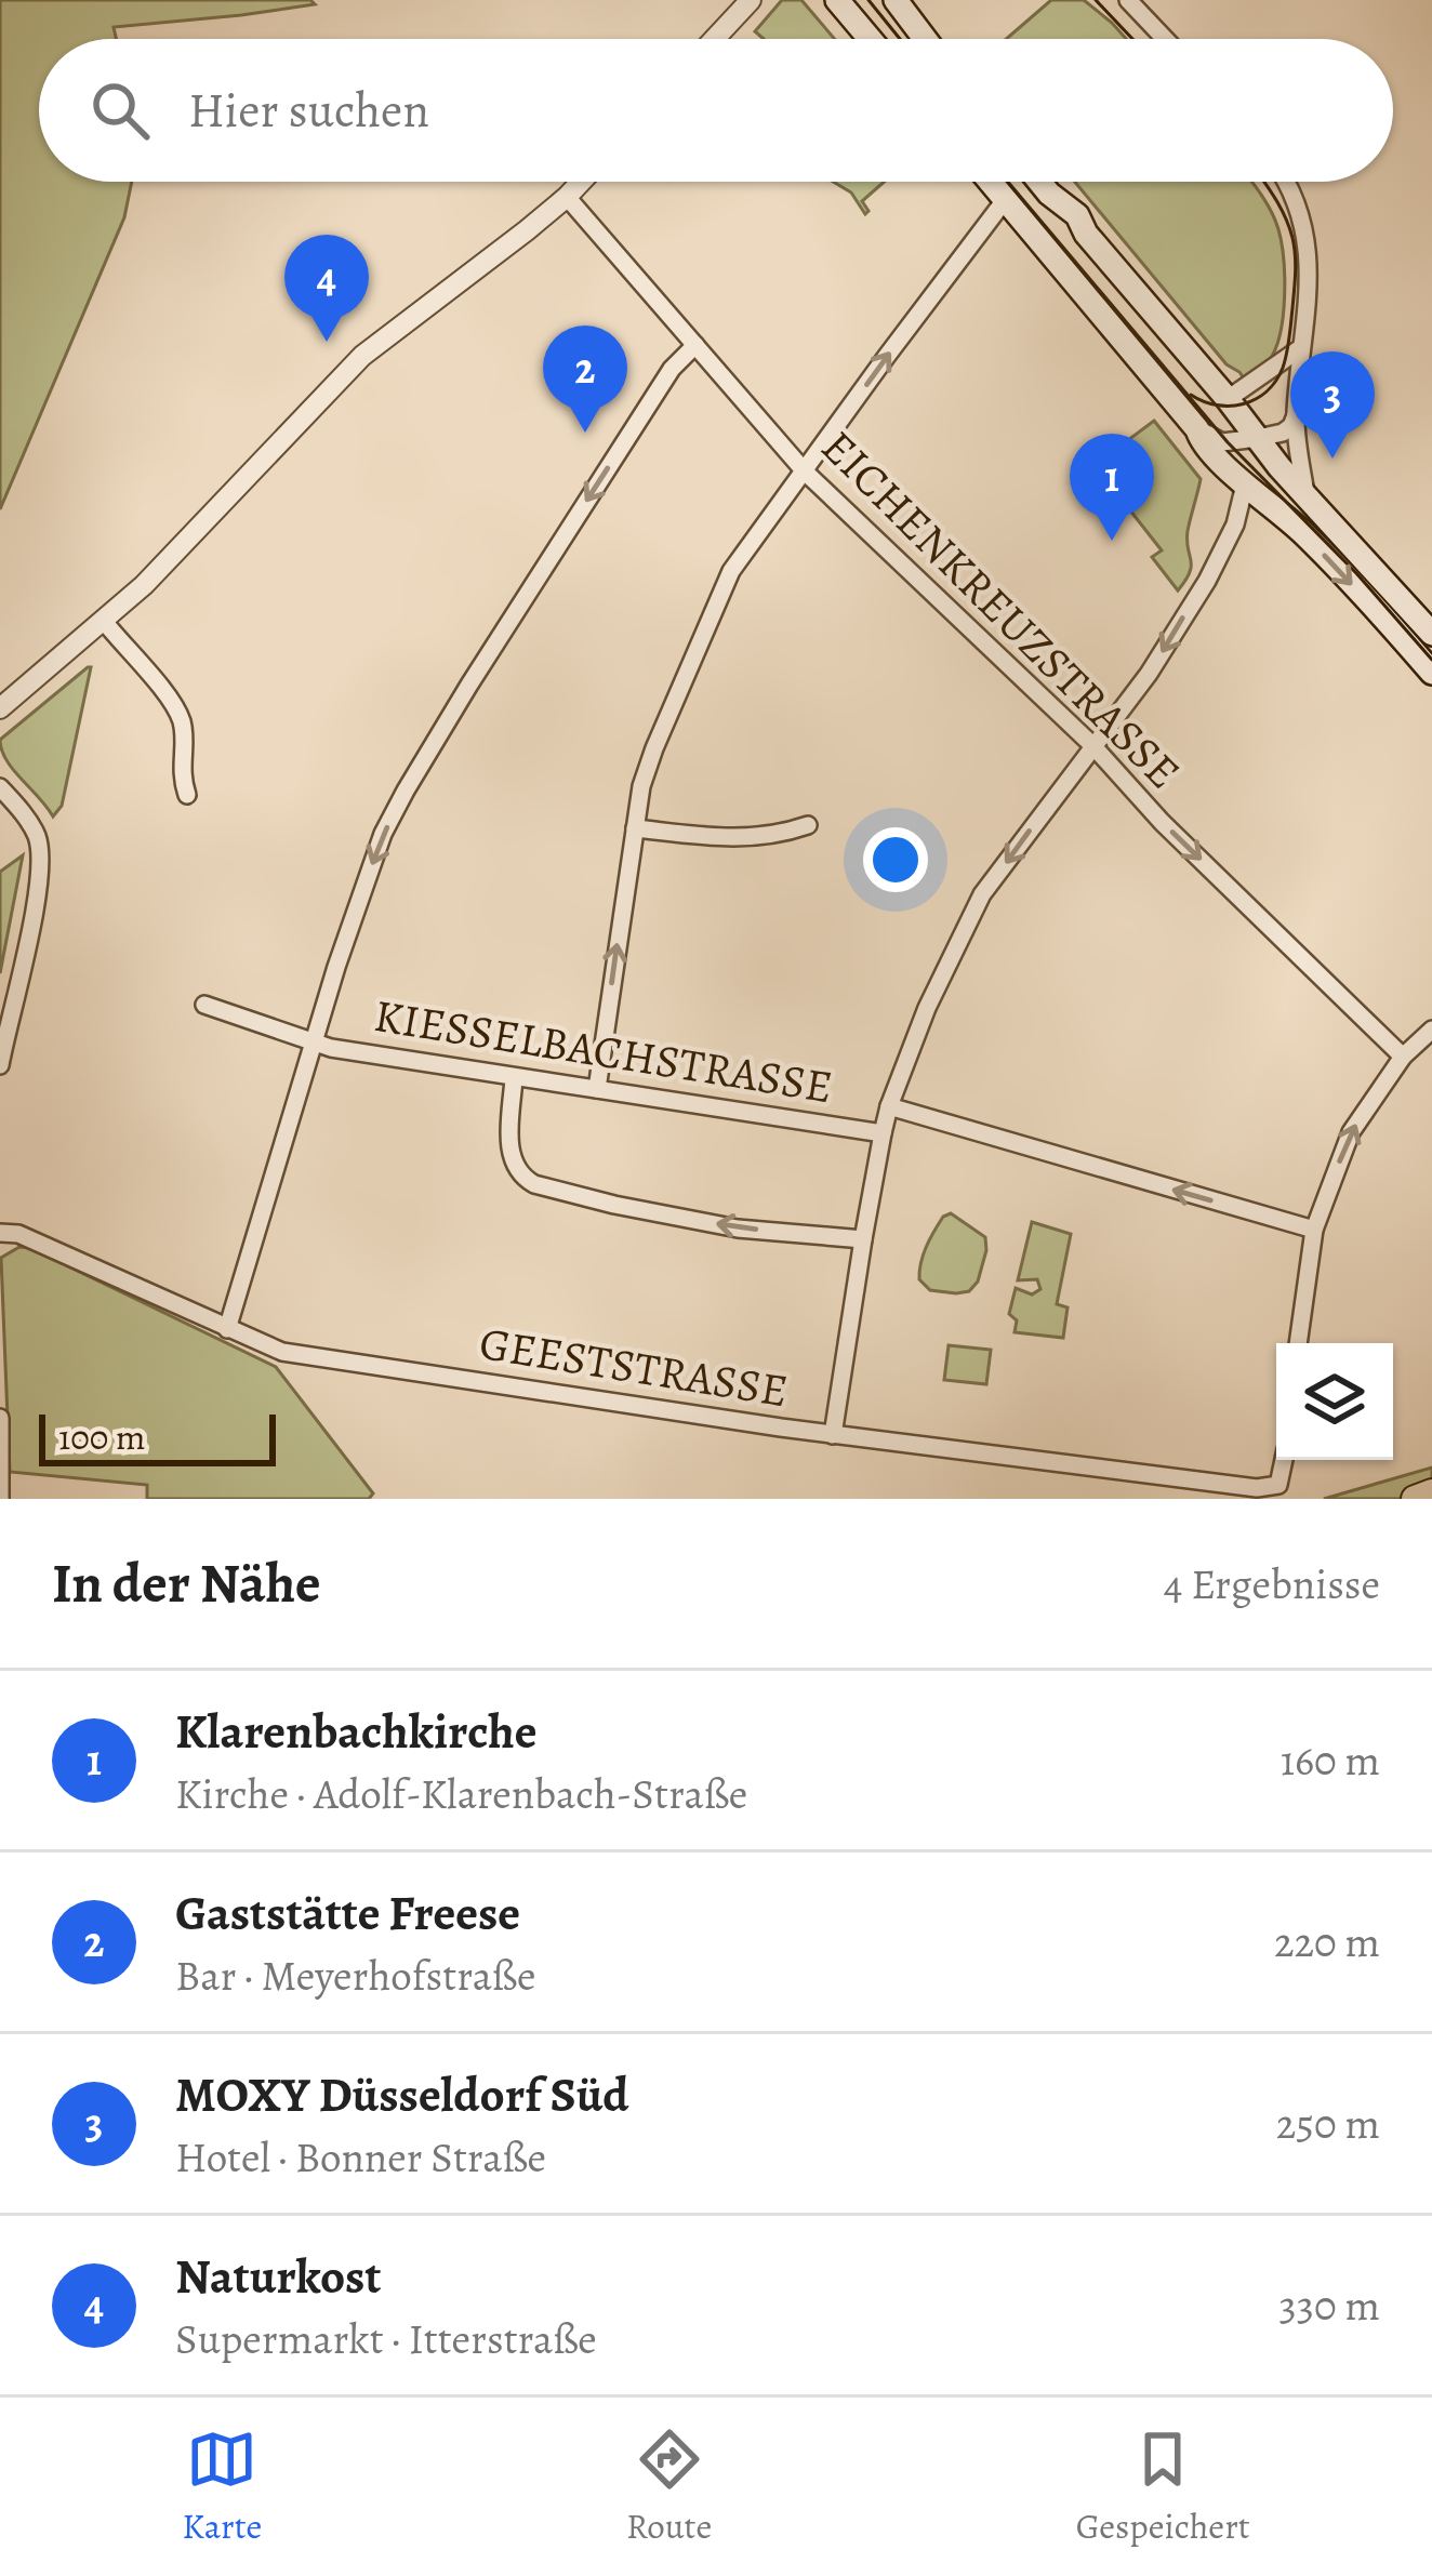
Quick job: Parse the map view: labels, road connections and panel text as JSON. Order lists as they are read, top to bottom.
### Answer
{
  "streets": {
    "street": ["EICHENKREUZSTRASSE", "KIESSELBACHSTRASSE", "GEESTSTRASSE"]
  },
  "one_way": ["EICHENKREUZSTRASSE", "KIESSELBACHSTRASSE"],
  "scale_bar": "100 m",
  "page": {
    "search": "Hier suchen",
    "pins": [
      "4",
      "2",
      "3",
      "1"
    ],
    "scale": "100 m",
    "heading": ["In der Nähe", "4 Ergebnisse"],
    "list": [
      {
        "mark": "1",
        "name": "Klarenbachkirche",
        "note": "Kirche · Adolf-Klarenbach-Straße",
        "value": "160 m"
      },
      {
        "mark": "2",
        "name": "Gaststätte Freese",
        "note": "Bar · Meyerhofstraße",
        "value": "220 m"
      },
      {
        "mark": "3",
        "name": "MOXY Düsseldorf Süd",
        "note": "Hotel · Bonner Straße",
        "value": "250 m"
      },
      {
        "mark": "4",
        "name": "Naturkost",
        "note": "Supermarkt · Itterstraße",
        "value": "330 m"
      }
    ],
    "nav": ["Karte", "Route", "Gespeichert"]
  }
}
